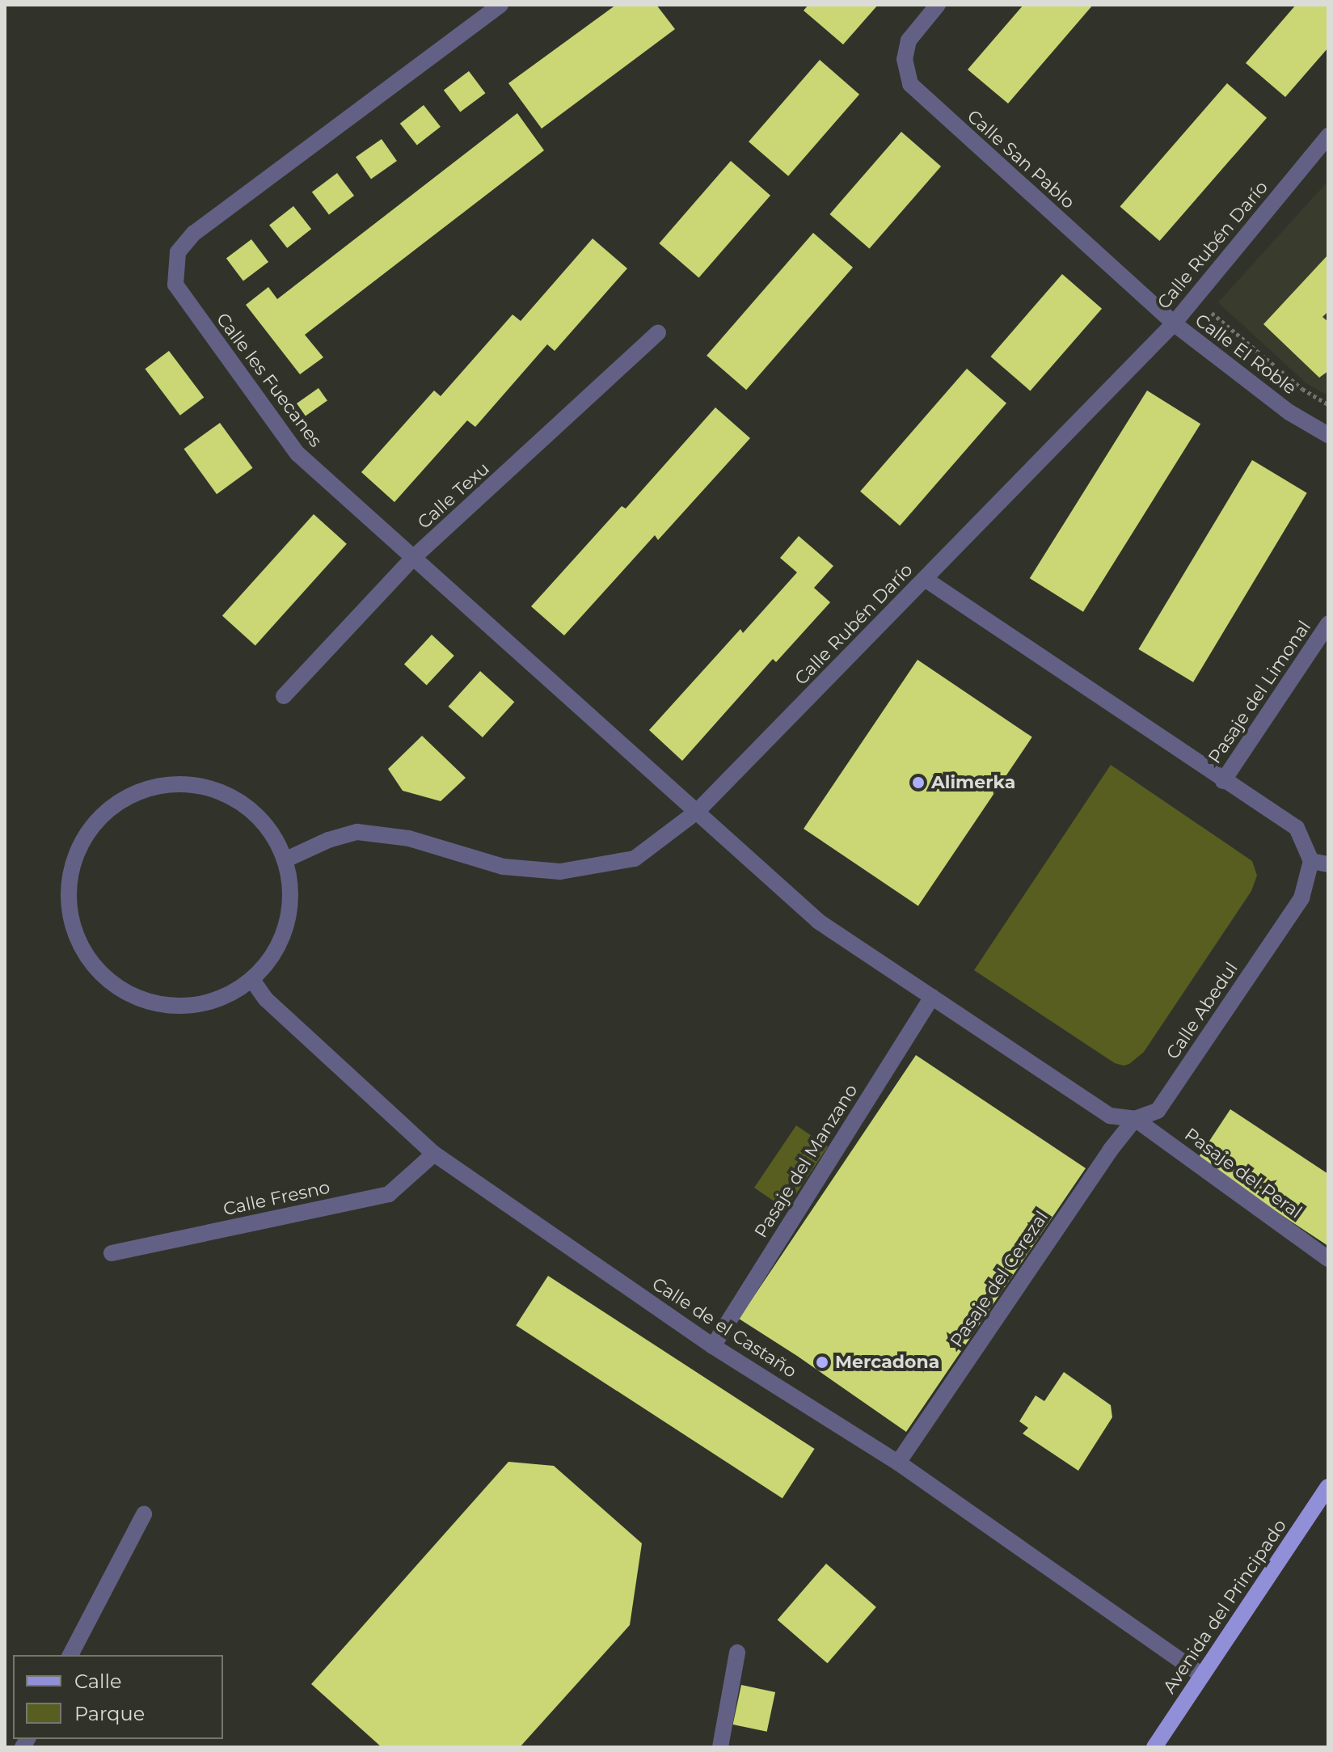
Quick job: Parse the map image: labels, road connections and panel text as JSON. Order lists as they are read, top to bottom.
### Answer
{
  "streets": {
    "main road": ["Avenida del Principado"],
    "street": [
      "Calle San Pablo",
      "Calle Rubén Darío",
      "Calle El Roble",
      "Calle les Fuecanes",
      "Calle Texu",
      "Pasaje del Limonal",
      "Calle Abedul",
      "Pasaje del Manzano",
      "Pasaje del Peral",
      "Calle Fresno",
      "Pasaje del Cerezal",
      "Calle de el Castaño"
    ]
  },
  "crossings": [
    ["Calle San Pablo", "Calle Rubén Darío"],
    ["Calle San Pablo", "Calle El Roble"],
    ["Calle Rubén Darío", "Calle El Roble"],
    ["Calle Rubén Darío", "Calle les Fuecanes"],
    ["Calle Rubén Darío", "Calle de el Castaño"],
    ["Calle les Fuecanes", "Calle Texu"],
    ["Calle Abedul", "Pasaje del Peral"],
    ["Calle Abedul", "Pasaje del Cerezal"],
    ["Pasaje del Manzano", "Calle de el Castaño"],
    ["Pasaje del Peral", "Pasaje del Cerezal"],
    ["Calle Fresno", "Calle de el Castaño"],
    ["Pasaje del Cerezal", "Calle de el Castaño"],
    ["Calle de el Castaño", "Avenida del Principado"]
  ],
  "places": ["Alimerka", "Mercadona"],
  "legend": ["Calle", "Parque"]
}
